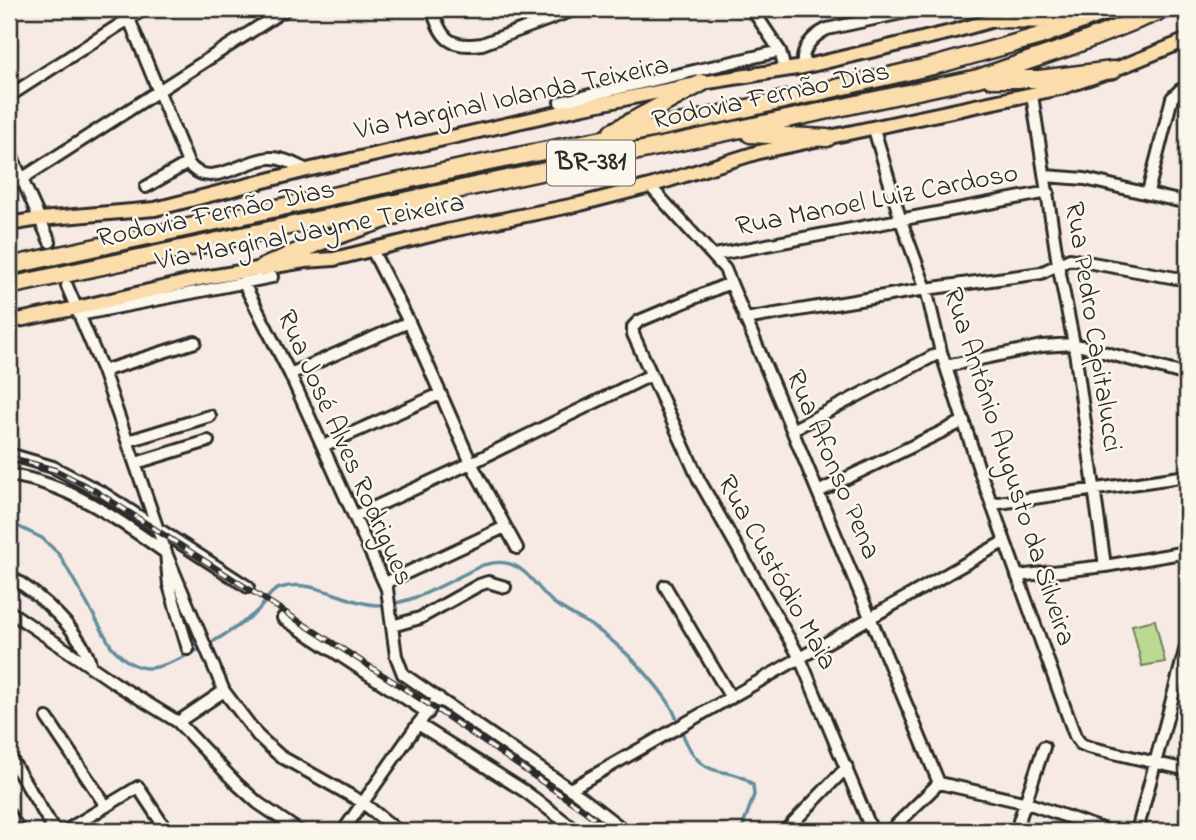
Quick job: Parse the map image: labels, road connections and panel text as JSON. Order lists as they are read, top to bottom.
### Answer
{
  "streets": {
    "highway": ["Rodovia Fernão Dias", "BR-381"],
    "main road": ["Via Marginal Iolanda Teixeira", "Via Marginal Jayme Teixeira"],
    "street": [
      "Rua Manoel Luiz Cardoso",
      "Rua Pedro Capitalucci",
      "Rua José Alves Rodrigues",
      "Rua Afonso Pena",
      "Rua Antônio Augusto da Silveira",
      "Rua Custódio Maia"
    ]
  },
  "crossings": [
    ["Rua Manoel Luiz Cardoso", "Rua Pedro Capitalucci"],
    ["Rua Manoel Luiz Cardoso", "Rua Afonso Pena"],
    ["Rua Manoel Luiz Cardoso", "Rua Antônio Augusto da Silveira"],
    ["Via Marginal Jayme Teixeira", "Rua Pedro Capitalucci"],
    ["Via Marginal Jayme Teixeira", "Rua Afonso Pena"],
    ["Via Marginal Jayme Teixeira", "Rua Antônio Augusto da Silveira"],
    ["Rua Afonso Pena", "Rua Custódio Maia"]
  ]
}
